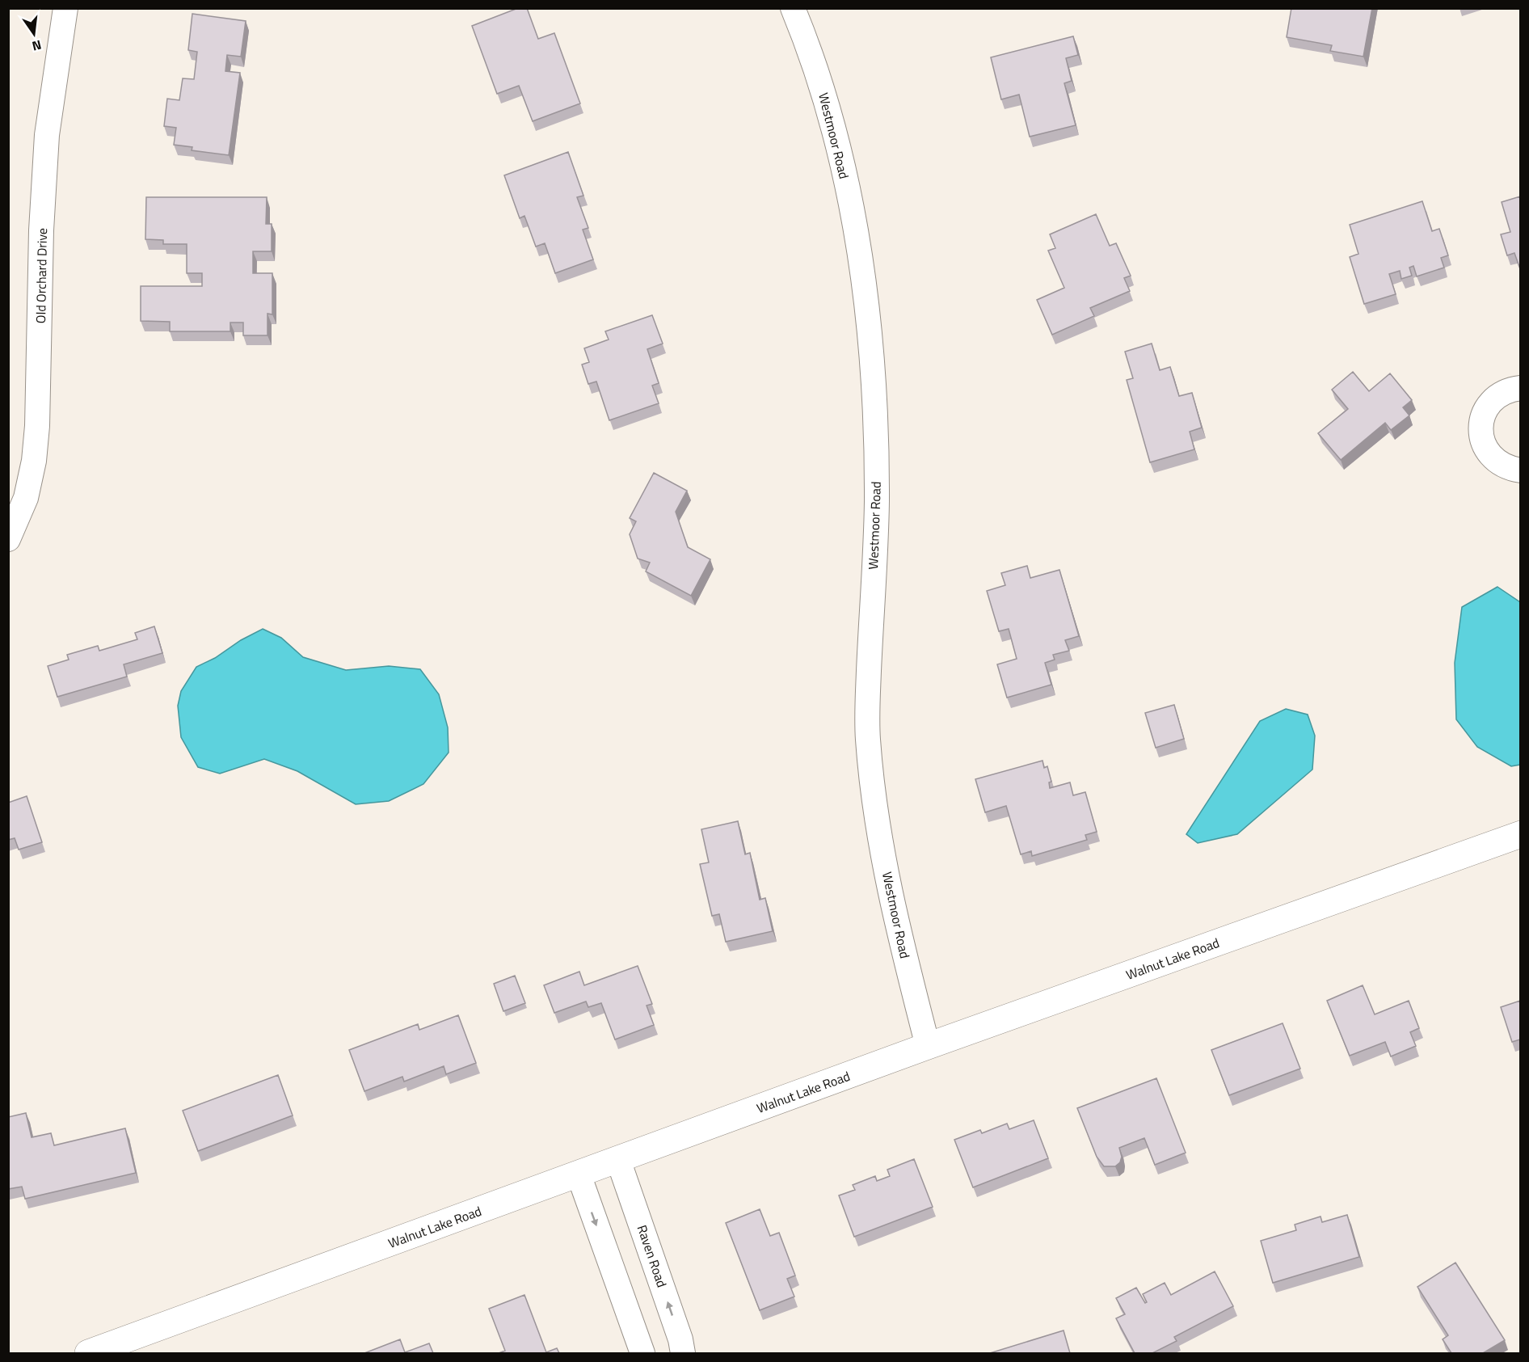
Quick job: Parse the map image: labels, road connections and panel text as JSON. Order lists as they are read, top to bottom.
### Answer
{
  "streets": {
    "street": [
      "Westmoor Road",
      "Old Orchard Drive",
      "Walnut Lake Road",
      "Raven Road"
    ]
  },
  "crossings": [
    ["Westmoor Road", "Walnut Lake Road"],
    ["Walnut Lake Road", "Raven Road"]
  ],
  "north": "bottom"
}
